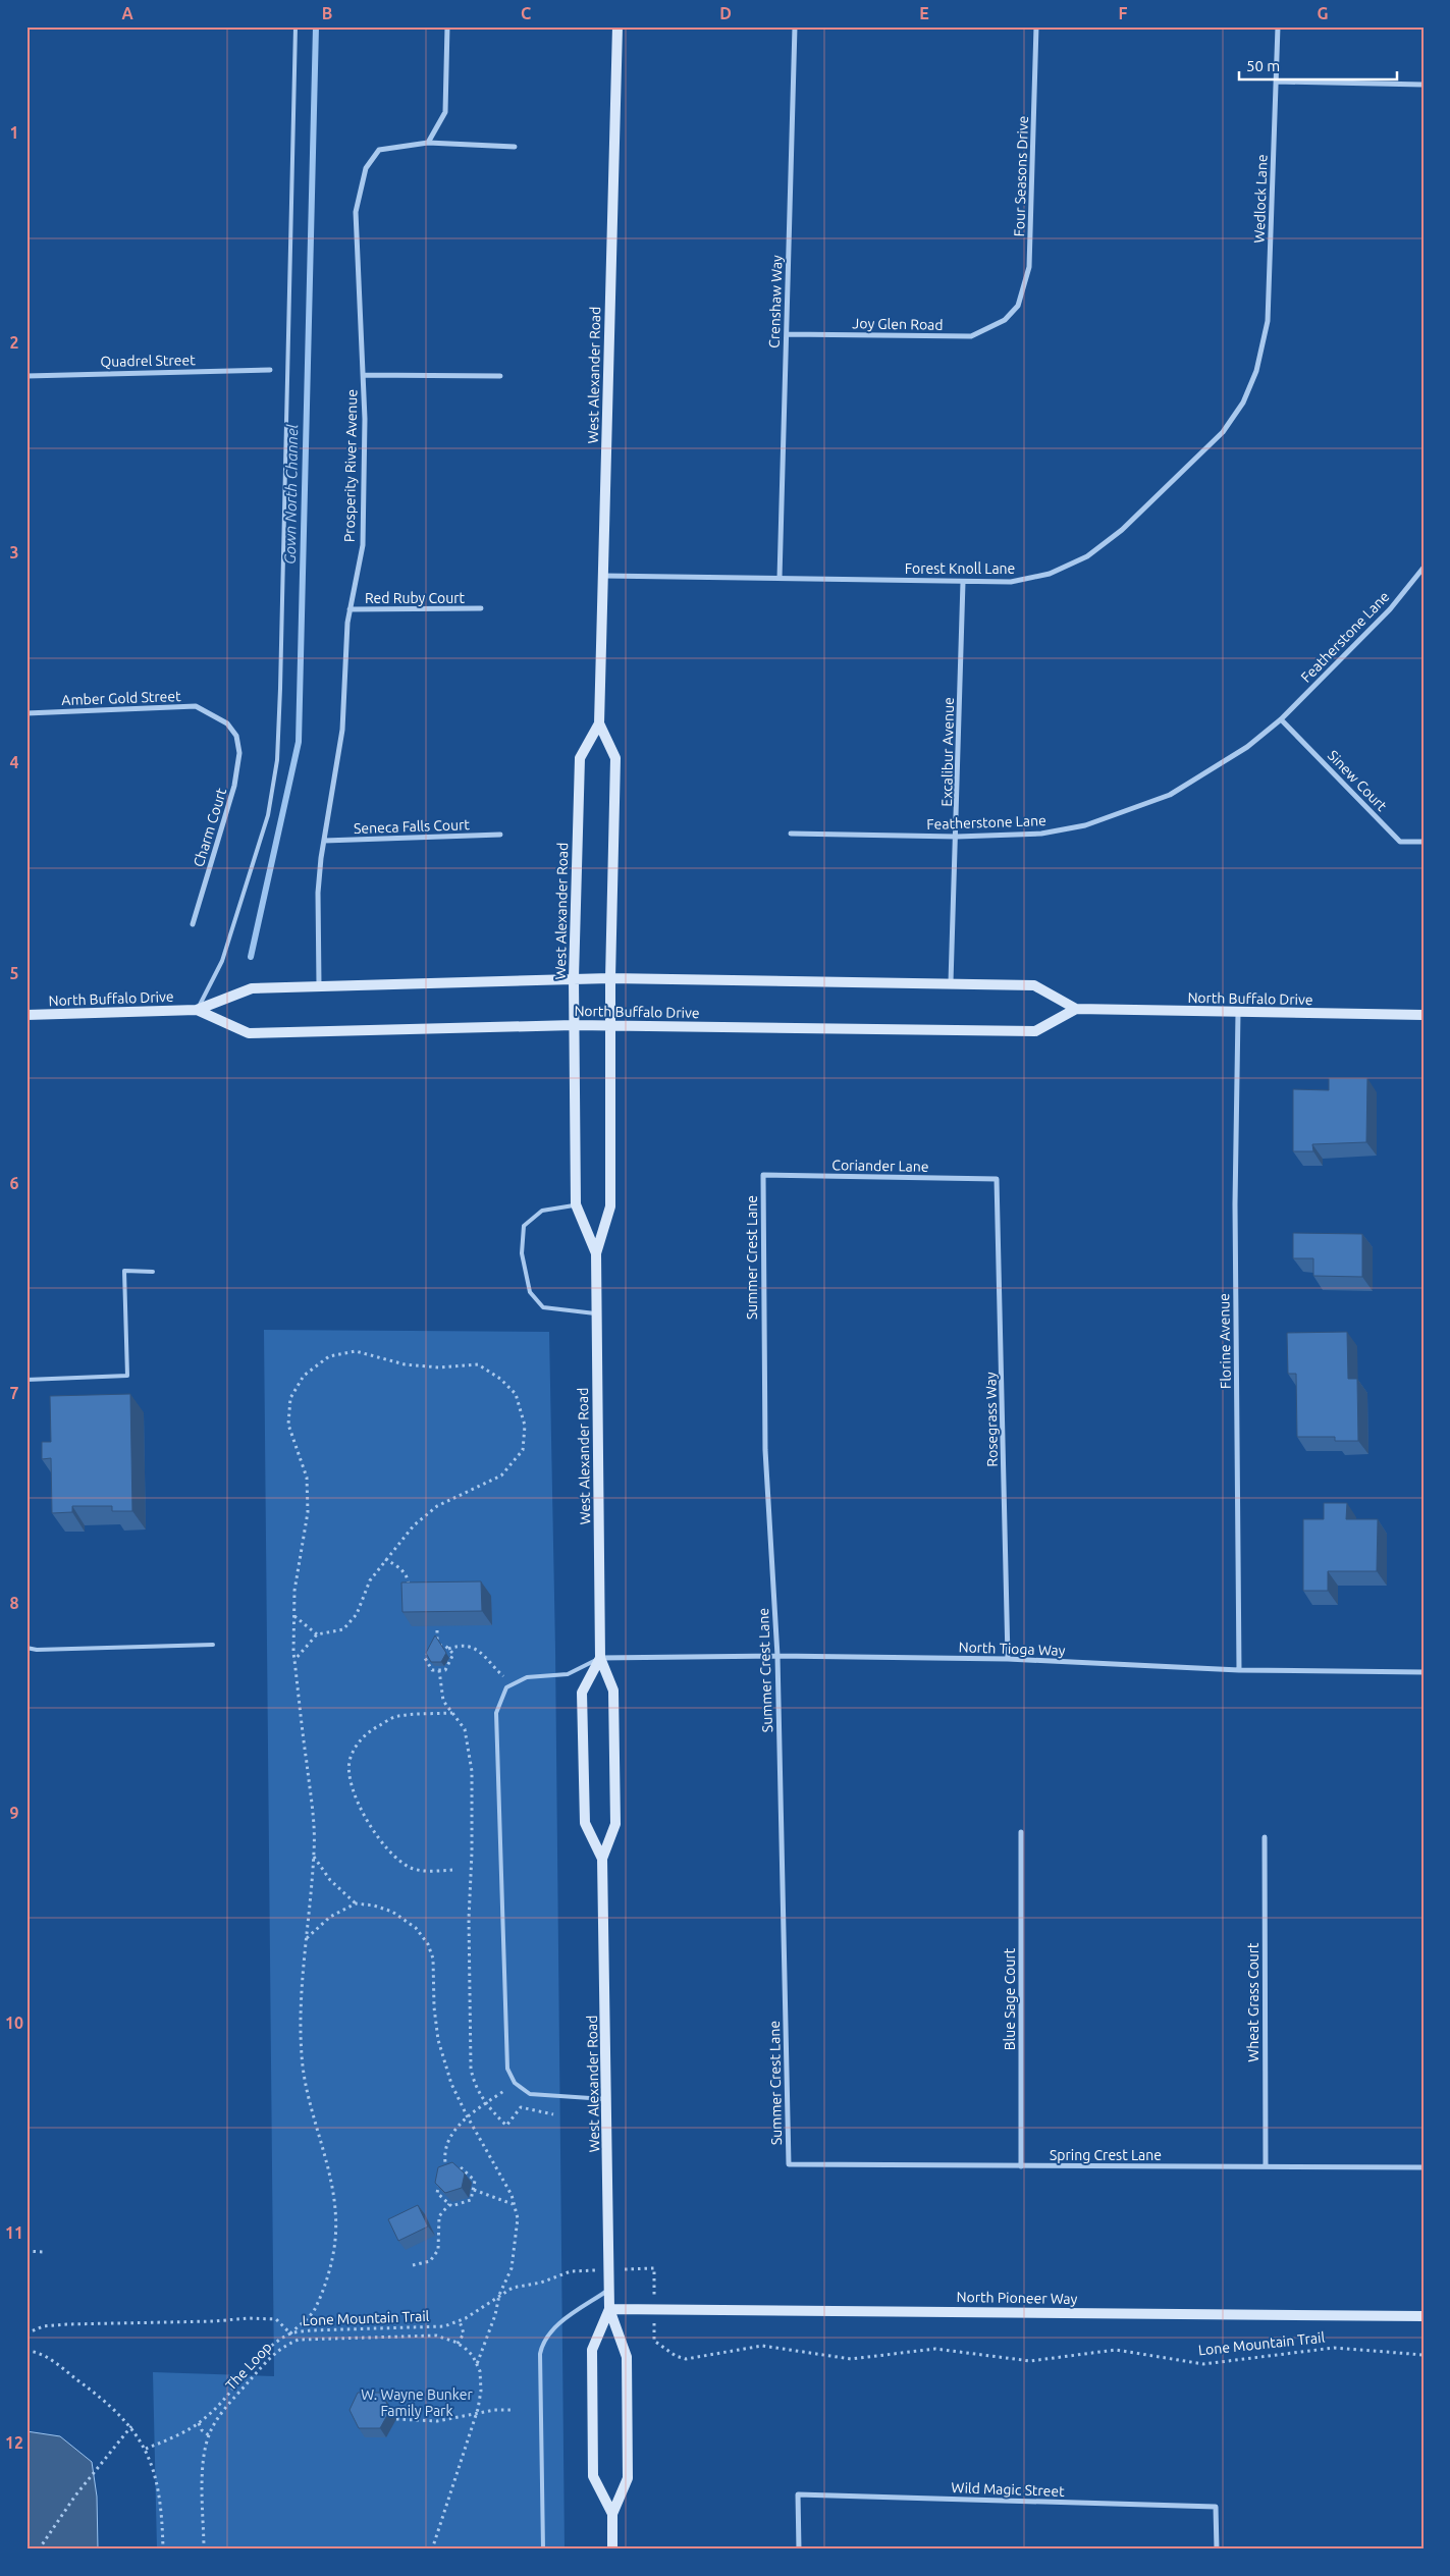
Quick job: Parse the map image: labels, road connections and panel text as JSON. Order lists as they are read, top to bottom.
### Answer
{
  "streets": {
    "main road": ["West Alexander Road", "North Buffalo Drive", "North Pioneer Way"],
    "street": [
      "Four Seasons Drive",
      "Wedlock Lane",
      "Crenshaw Way",
      "Joy Glen Road",
      "Quadrel Street",
      "Prosperity River Avenue",
      "Forest Knoll Lane",
      "Red Ruby Court",
      "Featherstone Lane",
      "Amber Gold Street",
      "Excalibur Avenue",
      "Sinew Court",
      "Seneca Falls Court",
      "Charm Court",
      "Coriander Lane",
      "Summer Crest Lane",
      "Florine Avenue",
      "Rosegrass Way",
      "North Tioga Way",
      "Blue Sage Court",
      "Wheat Grass Court",
      "Spring Crest Lane",
      "Wild Magic Street"
    ],
    "path": ["Lone Mountain Trail", "The Loop"]
  },
  "crossings": [
    ["Four Seasons Drive", "Joy Glen Road"],
    ["Wedlock Lane", "Forest Knoll Lane"],
    ["Crenshaw Way", "Joy Glen Road"],
    ["Crenshaw Way", "Forest Knoll Lane"],
    ["West Alexander Road", "Forest Knoll Lane"],
    ["West Alexander Road", "North Buffalo Drive"],
    ["West Alexander Road", "North Tioga Way"],
    ["West Alexander Road", "North Pioneer Way"],
    ["West Alexander Road", "Lone Mountain Trail"],
    ["Prosperity River Avenue", "Red Ruby Court"],
    ["Prosperity River Avenue", "Seneca Falls Court"],
    ["Prosperity River Avenue", "North Buffalo Drive"],
    ["Forest Knoll Lane", "Excalibur Avenue"],
    ["Featherstone Lane", "Excalibur Avenue"],
    ["Featherstone Lane", "Sinew Court"],
    ["Amber Gold Street", "Charm Court"],
    ["Excalibur Avenue", "North Buffalo Drive"],
    ["North Buffalo Drive", "Florine Avenue"],
    ["Coriander Lane", "Summer Crest Lane"],
    ["Coriander Lane", "Rosegrass Way"],
    ["Summer Crest Lane", "North Tioga Way"],
    ["Summer Crest Lane", "Spring Crest Lane"],
    ["Florine Avenue", "North Tioga Way"],
    ["Rosegrass Way", "North Tioga Way"],
    ["Blue Sage Court", "Spring Crest Lane"],
    ["Wheat Grass Court", "Spring Crest Lane"],
    ["North Pioneer Way", "Lone Mountain Trail"]
  ],
  "water": ["Gown North Channel"],
  "parks": ["W. Wayne Bunker Family Park"],
  "scale_bar": "50 m",
  "grid": {
    "columns": [
      "A",
      "B",
      "C",
      "D",
      "E",
      "F",
      "G"
    ],
    "rows": [
      "1",
      "2",
      "3",
      "4",
      "5",
      "6",
      "7",
      "8",
      "9",
      "10",
      "11",
      "12"
    ]
  }
}
